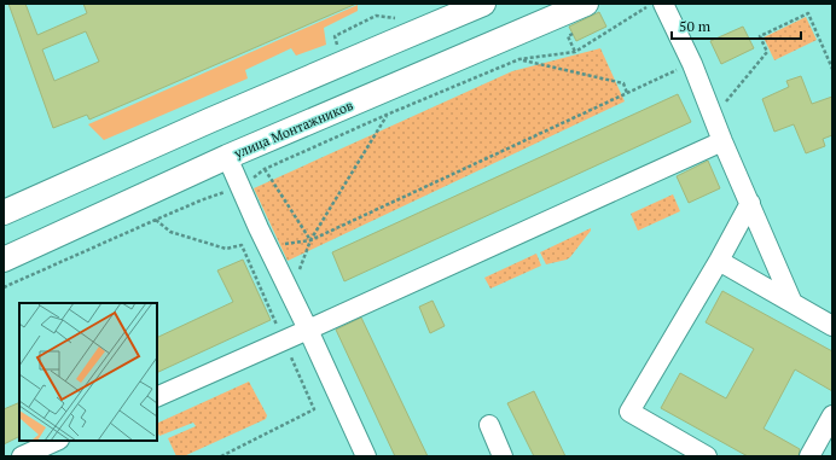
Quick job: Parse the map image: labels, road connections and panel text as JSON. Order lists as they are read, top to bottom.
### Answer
{
  "streets": {
    "main road": ["улица Монтажников"]
  },
  "scale_bar": "50 m"
}
